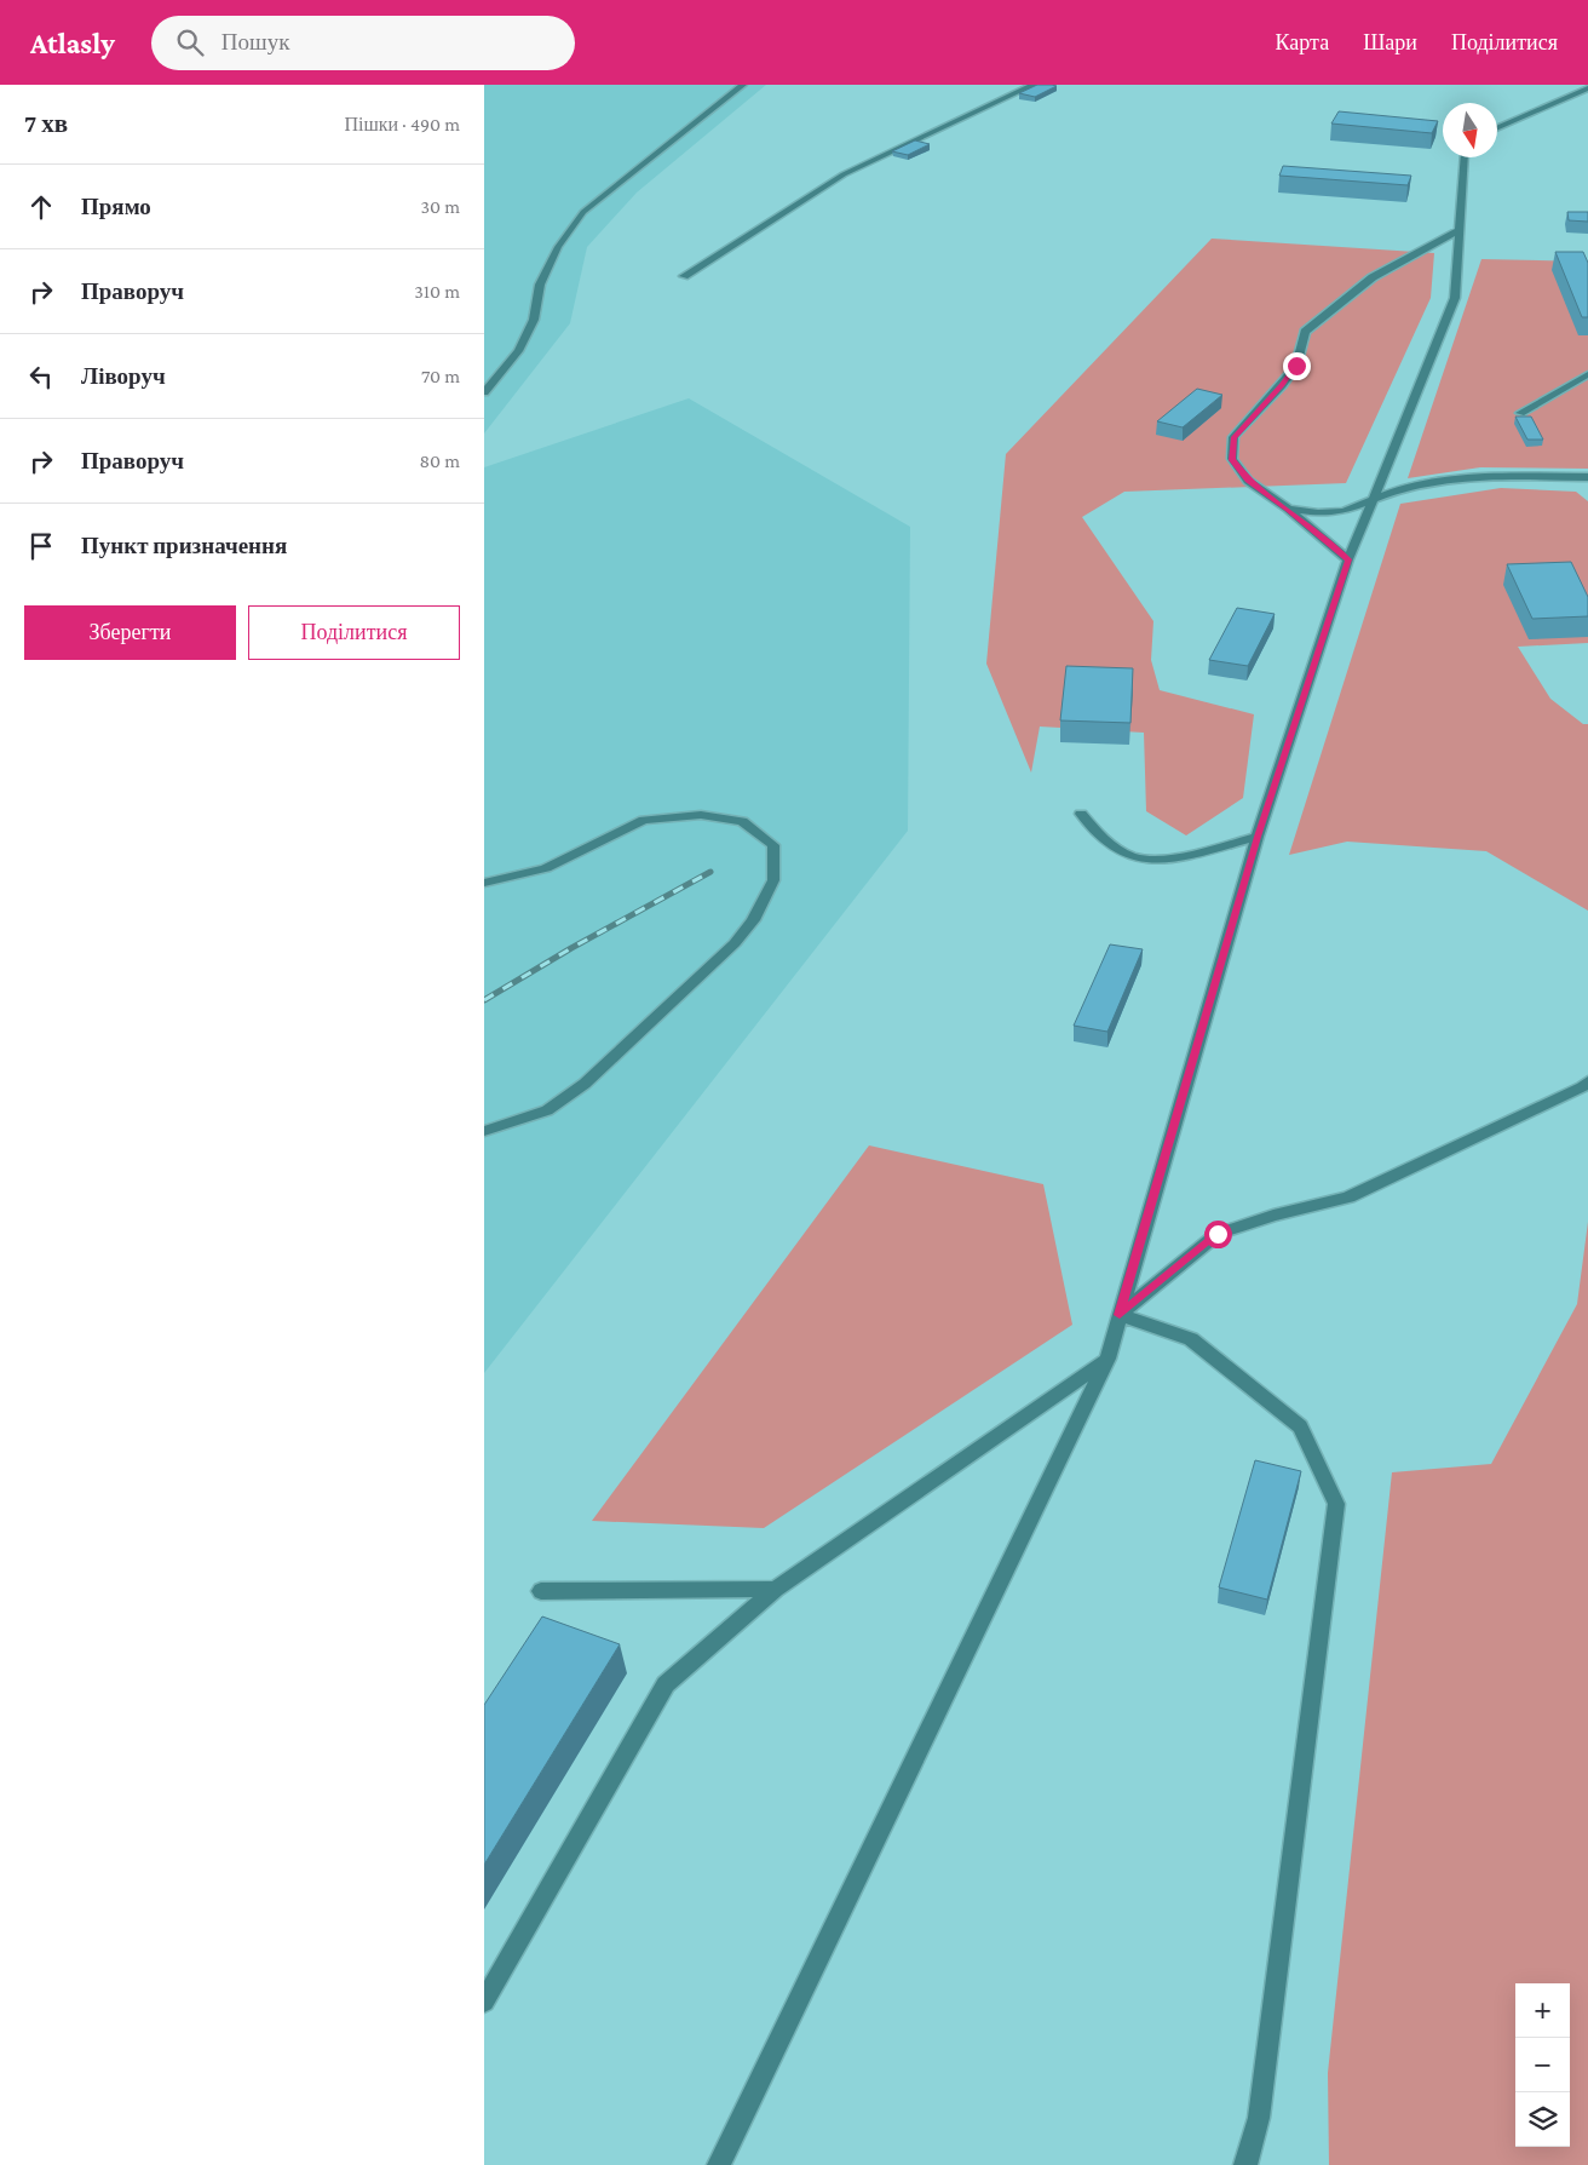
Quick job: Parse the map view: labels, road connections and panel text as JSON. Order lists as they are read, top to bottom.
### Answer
{
  "north": "bottom",
  "page": {
    "header": "Atlasly",
    "search": "Пошук",
    "nav": ["Карта", "Шари", "Поділитися"],
    "heading": ["7 хв", "Пішки · 490 m"],
    "list": [
      ["Прямо", "30 m"],
      ["Праворуч", "310 m"],
      ["Ліворуч", "70 m"],
      ["Праворуч", "80 m"],
      "Пункт призначення"
    ],
    "buttons": ["Зберегти", "Поділитися"],
    "map_buttons": ["+", "−"]
  }
}
